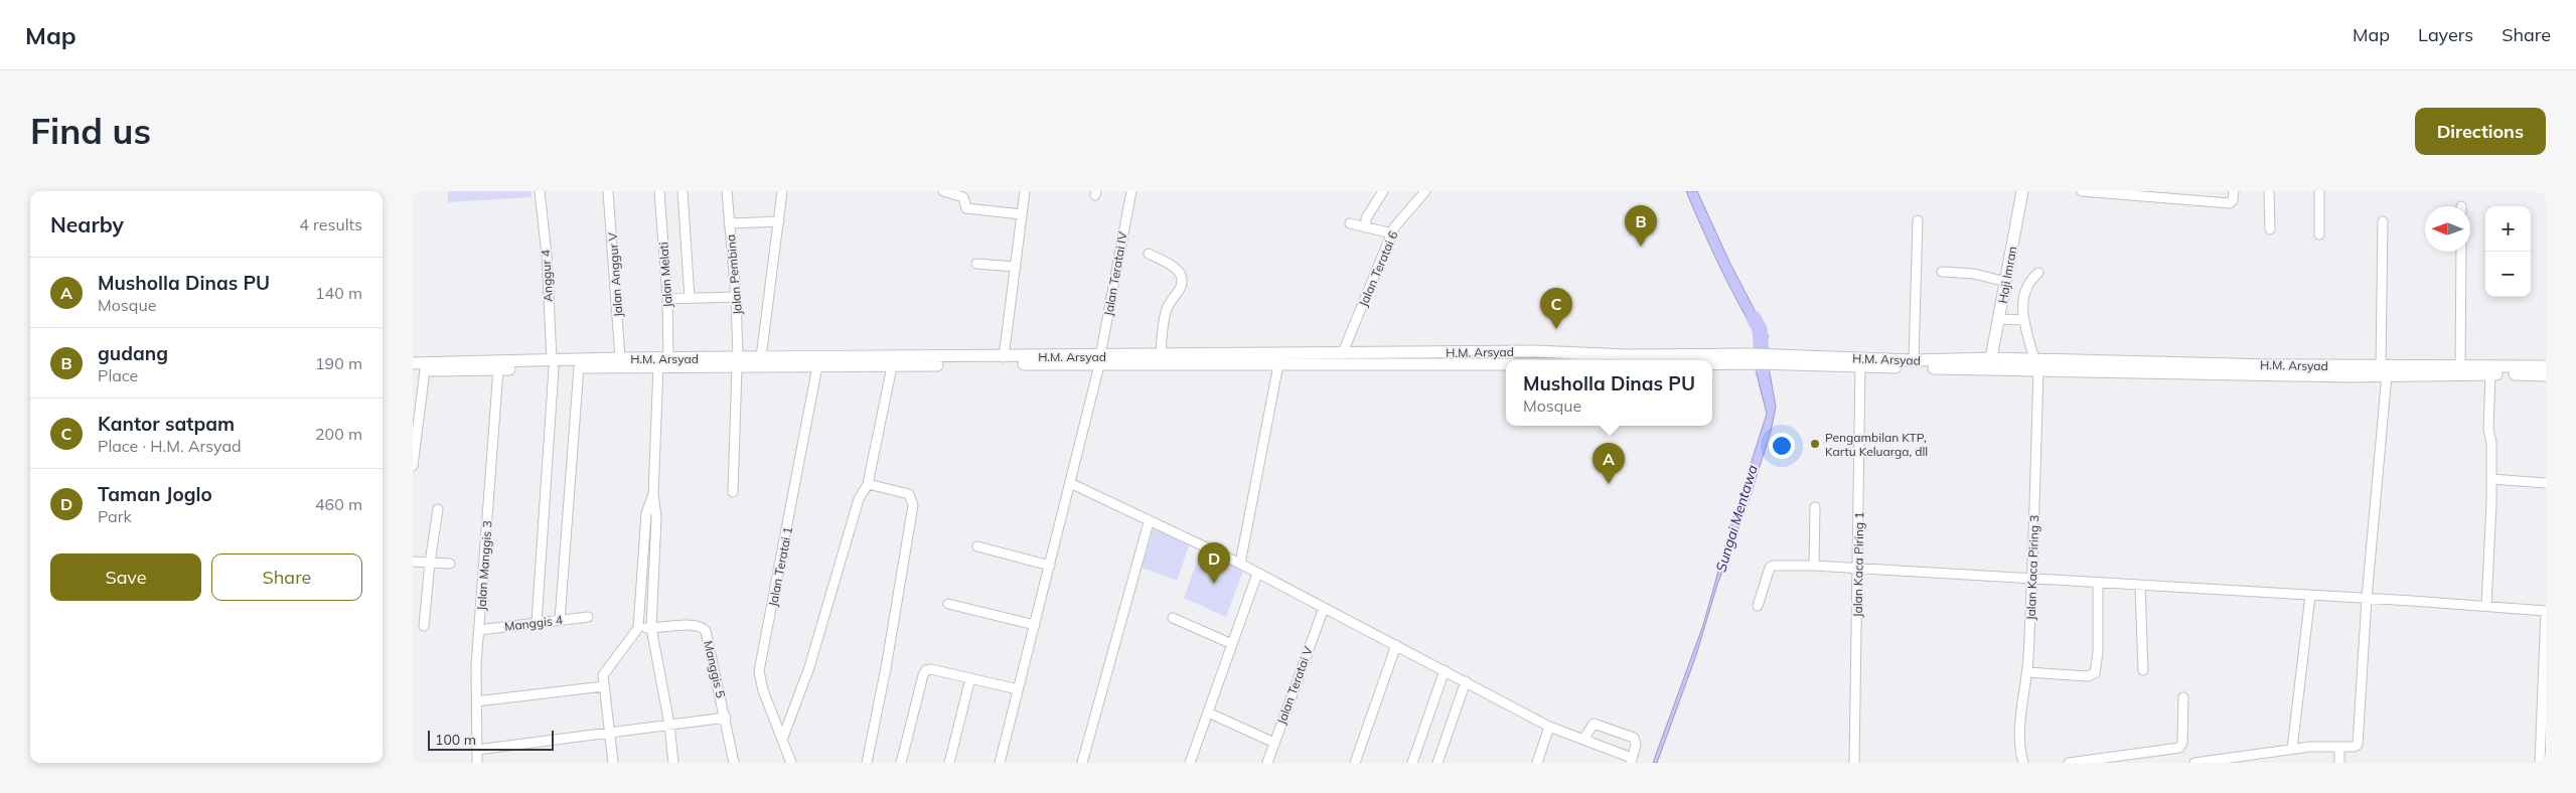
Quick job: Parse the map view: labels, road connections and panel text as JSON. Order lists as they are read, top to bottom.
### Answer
{
  "streets": {
    "street": [
      "Jalan Teratai 6",
      "Jalan Teratai IV",
      "Jalan Anggur V",
      "Jalan Melati",
      "Jalan Pembina",
      "Haji Imran",
      "Anggur 4",
      "H.M. Arsyad",
      "Jalan Kaca Piring 1",
      "Jalan Manggis 3",
      "Jalan Teratai 1",
      "Jalan Kaca Piring 3",
      "Manggis 4",
      "Manggis 5",
      "Jalan Teratai V"
    ]
  },
  "crossings": [
    ["Jalan Teratai 6", "H.M. Arsyad"],
    ["Jalan Teratai IV", "H.M. Arsyad"],
    ["Jalan Anggur V", "H.M. Arsyad"],
    ["Jalan Melati", "H.M. Arsyad"],
    ["Jalan Pembina", "H.M. Arsyad"],
    ["Haji Imran", "H.M. Arsyad"],
    ["Anggur 4", "H.M. Arsyad"],
    ["Anggur 4", "Manggis 4"],
    ["H.M. Arsyad", "Jalan Kaca Piring 1"],
    ["H.M. Arsyad", "Jalan Manggis 3"],
    ["H.M. Arsyad", "Jalan Teratai 1"],
    ["H.M. Arsyad", "Jalan Kaca Piring 3"],
    ["Jalan Manggis 3", "Manggis 4"]
  ],
  "water": ["Sungai Mentawa"],
  "places": ["Pengambilan KTP, Kartu Keluarga, dll"],
  "scale_bar": "100 m",
  "north": "left",
  "page": {
    "header": "Map",
    "nav": ["Map", "Layers", "Share"],
    "buttons": [
      "Directions",
      ["Save", "Share"]
    ],
    "title": "Find us",
    "heading": ["Nearby", "4 results"],
    "pins": [
      "B",
      "C",
      "A",
      "D"
    ],
    "map_buttons": ["+", "−"],
    "list": [
      {
        "mark": "A",
        "name": "Musholla Dinas PU",
        "note": "Mosque",
        "value": "140 m"
      },
      {
        "mark": "B",
        "name": "gudang",
        "note": "Place",
        "value": "190 m"
      },
      {
        "mark": "C",
        "name": "Kantor satpam",
        "note": "Place · H.M. Arsyad",
        "value": "200 m"
      },
      {
        "mark": "D",
        "name": "Taman Joglo",
        "note": "Park",
        "value": "460 m"
      }
    ],
    "popup": ["Musholla Dinas PU", "Mosque"],
    "scale": "100 m"
  }
}
